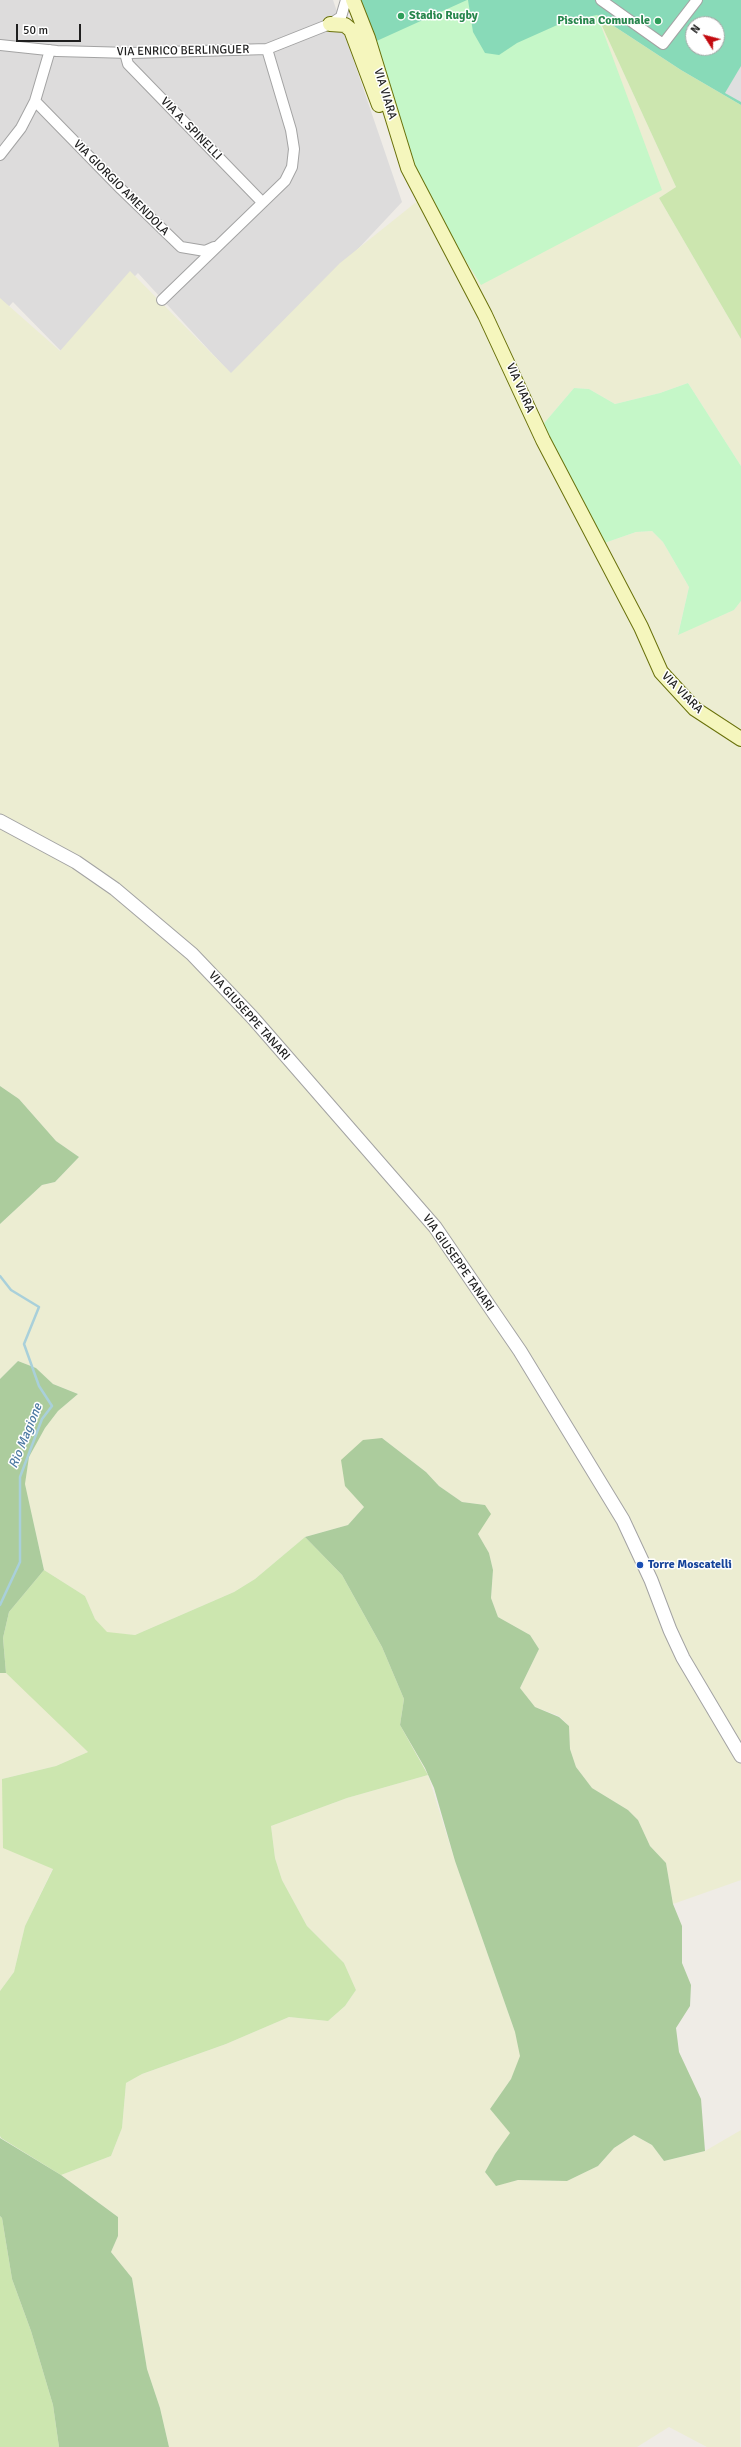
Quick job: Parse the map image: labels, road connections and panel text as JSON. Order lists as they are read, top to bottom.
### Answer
{
  "streets": {
    "main road": ["VIA VIARA"],
    "street": [
      "VIA ENRICO BERLINGUER",
      "VIA A. SPINELLI",
      "VIA GIORGIO AMENDOLA",
      "VIA GIUSEPPE TANARI"
    ]
  },
  "crossings": [
    ["VIA ENRICO BERLINGUER", "VIA A. SPINELLI"],
    ["VIA ENRICO BERLINGUER", "VIA GIORGIO AMENDOLA"],
    ["VIA A. SPINELLI", "VIA GIORGIO AMENDOLA"]
  ],
  "water": ["Rio Magione"],
  "places": ["Stadio Rugby", "Piscina Comunale", "Torre Moscatelli"],
  "scale_bar": "50 m",
  "north": "top left"
}
